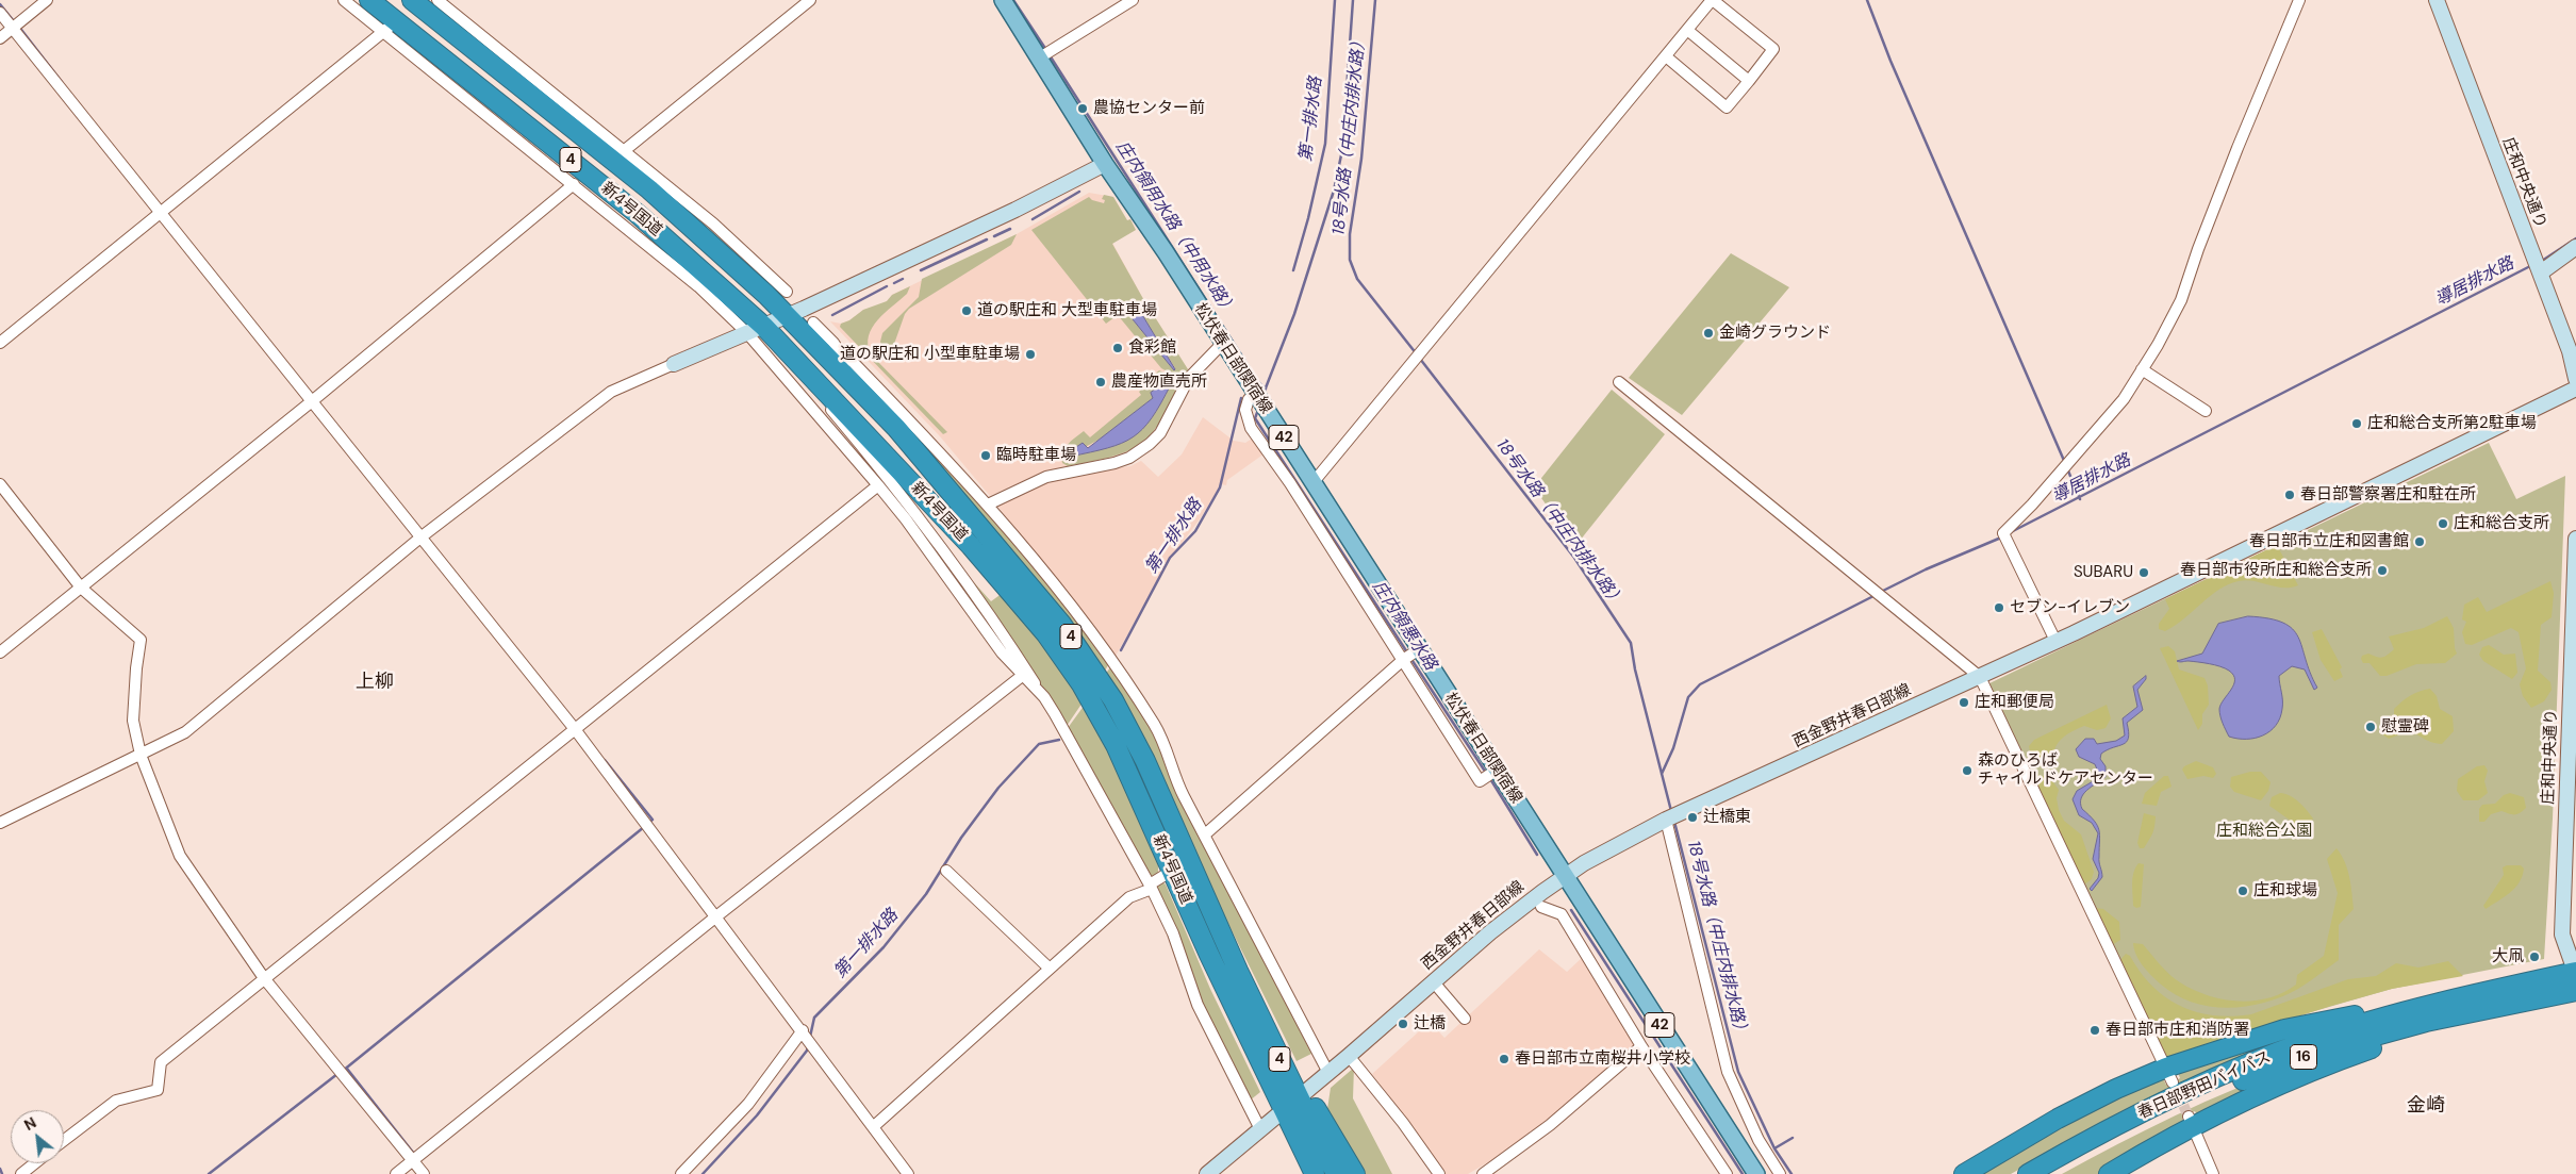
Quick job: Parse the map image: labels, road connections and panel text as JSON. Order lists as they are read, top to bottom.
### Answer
{
  "streets": {
    "highway": [
      "4",
      "新4号国道",
      "16",
      "春日部野田バイパス"
    ],
    "main road": [
      "庄和中央通り",
      "松伏春日部関宿線",
      "42",
      "西金野井春日部線"
    ]
  },
  "crossings": [
    ["4", "新4号国道"],
    ["4", "西金野井春日部線"],
    ["庄和中央通り", "春日部野田バイパス"],
    ["新4号国道", "西金野井春日部線"],
    ["松伏春日部関宿線", "西金野井春日部線"],
    ["16", "春日部野田バイパス"]
  ],
  "districts": ["上柳", "金崎"],
  "water": [
    "第一排水路",
    "18号水路（中庄内排水路）",
    "庄内領用水路（中用水路）",
    "導居排水路",
    "庄内領悪水路"
  ],
  "parks": ["庄和総合公園"],
  "places": [
    "農協センター前",
    "道の駅庄和 大型車駐車場",
    "金崎グラウンド",
    "食彩館",
    "道の駅庄和 小型車駐車場",
    "農産物直売所",
    "庄和総合支所第2駐車場",
    "臨時駐車場",
    "春日部警察署庄和駐在所",
    "庄和総合支所",
    "春日部市立庄和図書館",
    "春日部市役所庄和総合支所",
    "SUBARU",
    "セブン-イレブン",
    "庄和郵便局",
    "慰霊碑",
    "森のひろば チャイルドケアセンター",
    "辻橋東",
    "庄和球場",
    "大凧",
    "辻橋",
    "春日部市庄和消防署",
    "春日部市立南桜井小学校"
  ],
  "north": "top left"
}
